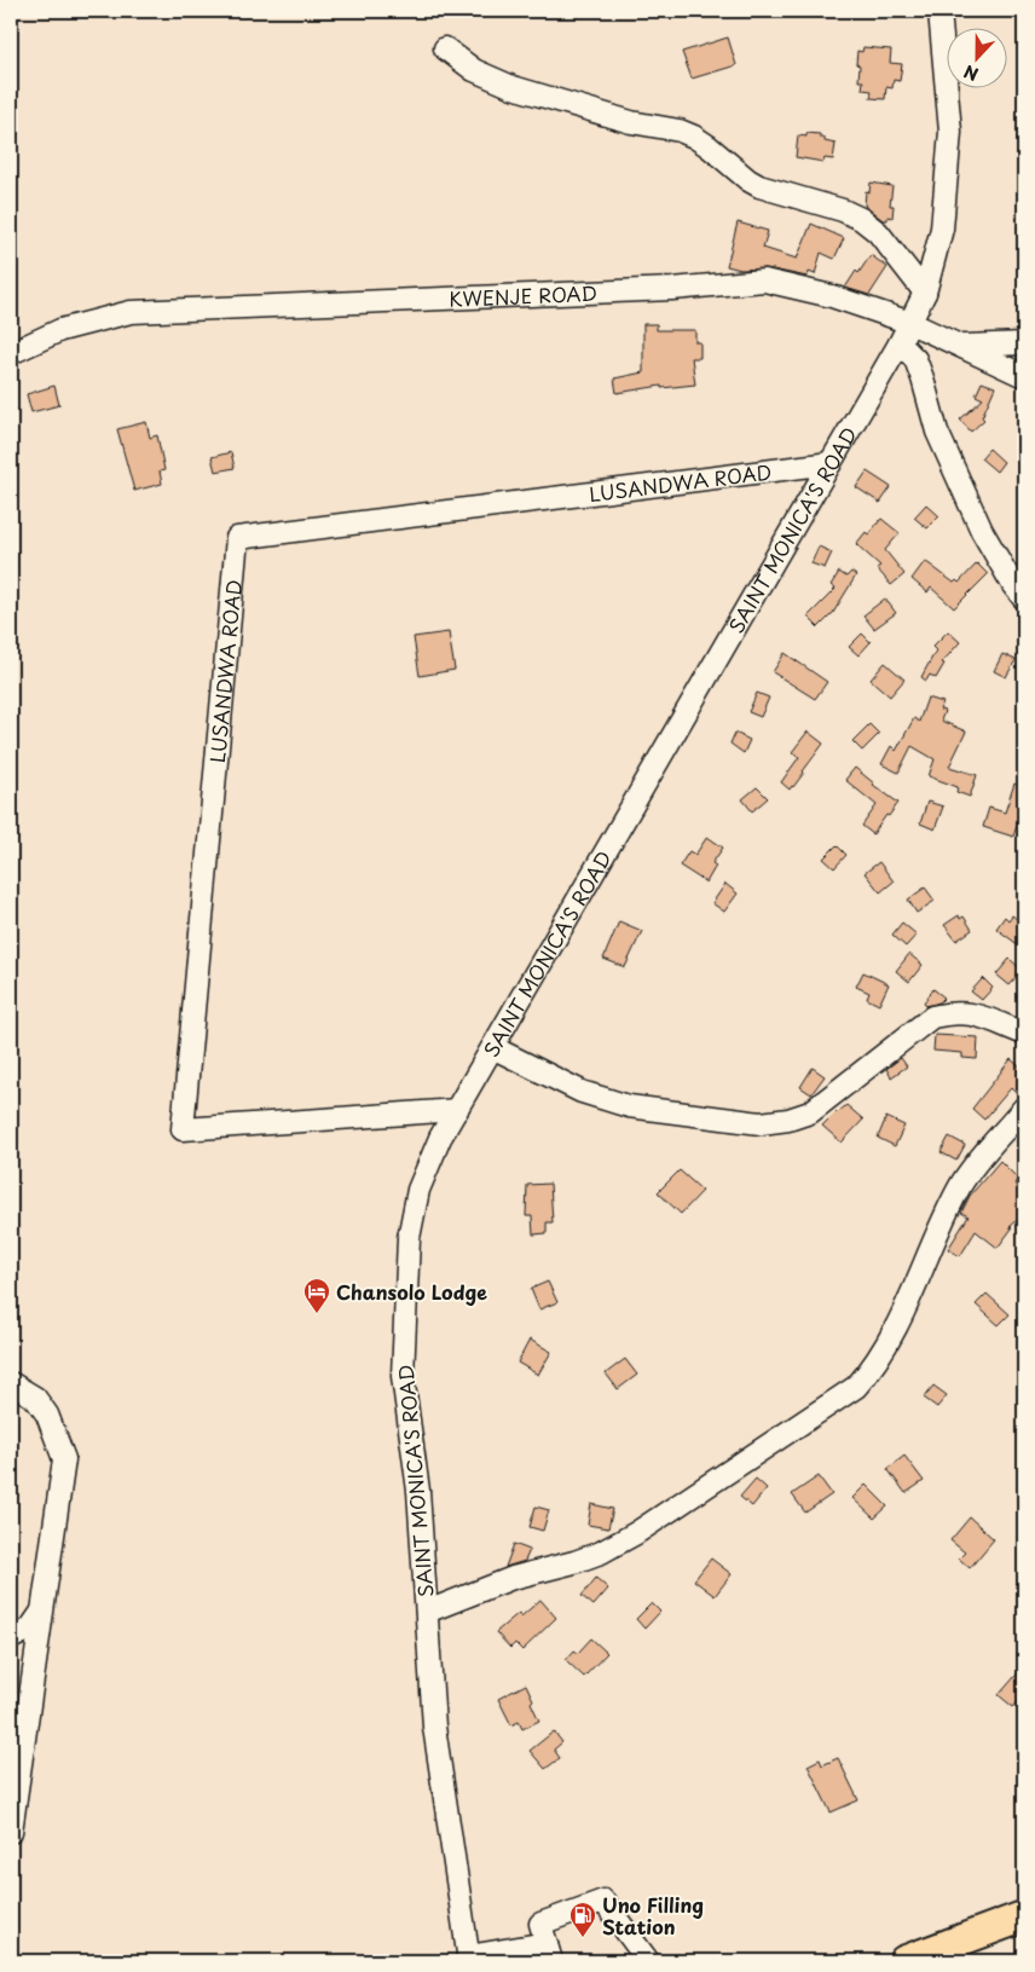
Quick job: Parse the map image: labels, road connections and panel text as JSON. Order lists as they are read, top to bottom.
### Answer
{
  "streets": {
    "street": ["KWENJE ROAD", "LUSANDWA ROAD", "SAINT MONICA'S ROAD"]
  },
  "crossings": [
    ["KWENJE ROAD", "SAINT MONICA'S ROAD"],
    ["LUSANDWA ROAD", "SAINT MONICA'S ROAD"]
  ],
  "places": {
    "hotel": ["Chansolo Lodge"],
    "fuel station": ["Uno Filling Station"]
  },
  "north": "bottom"
}
